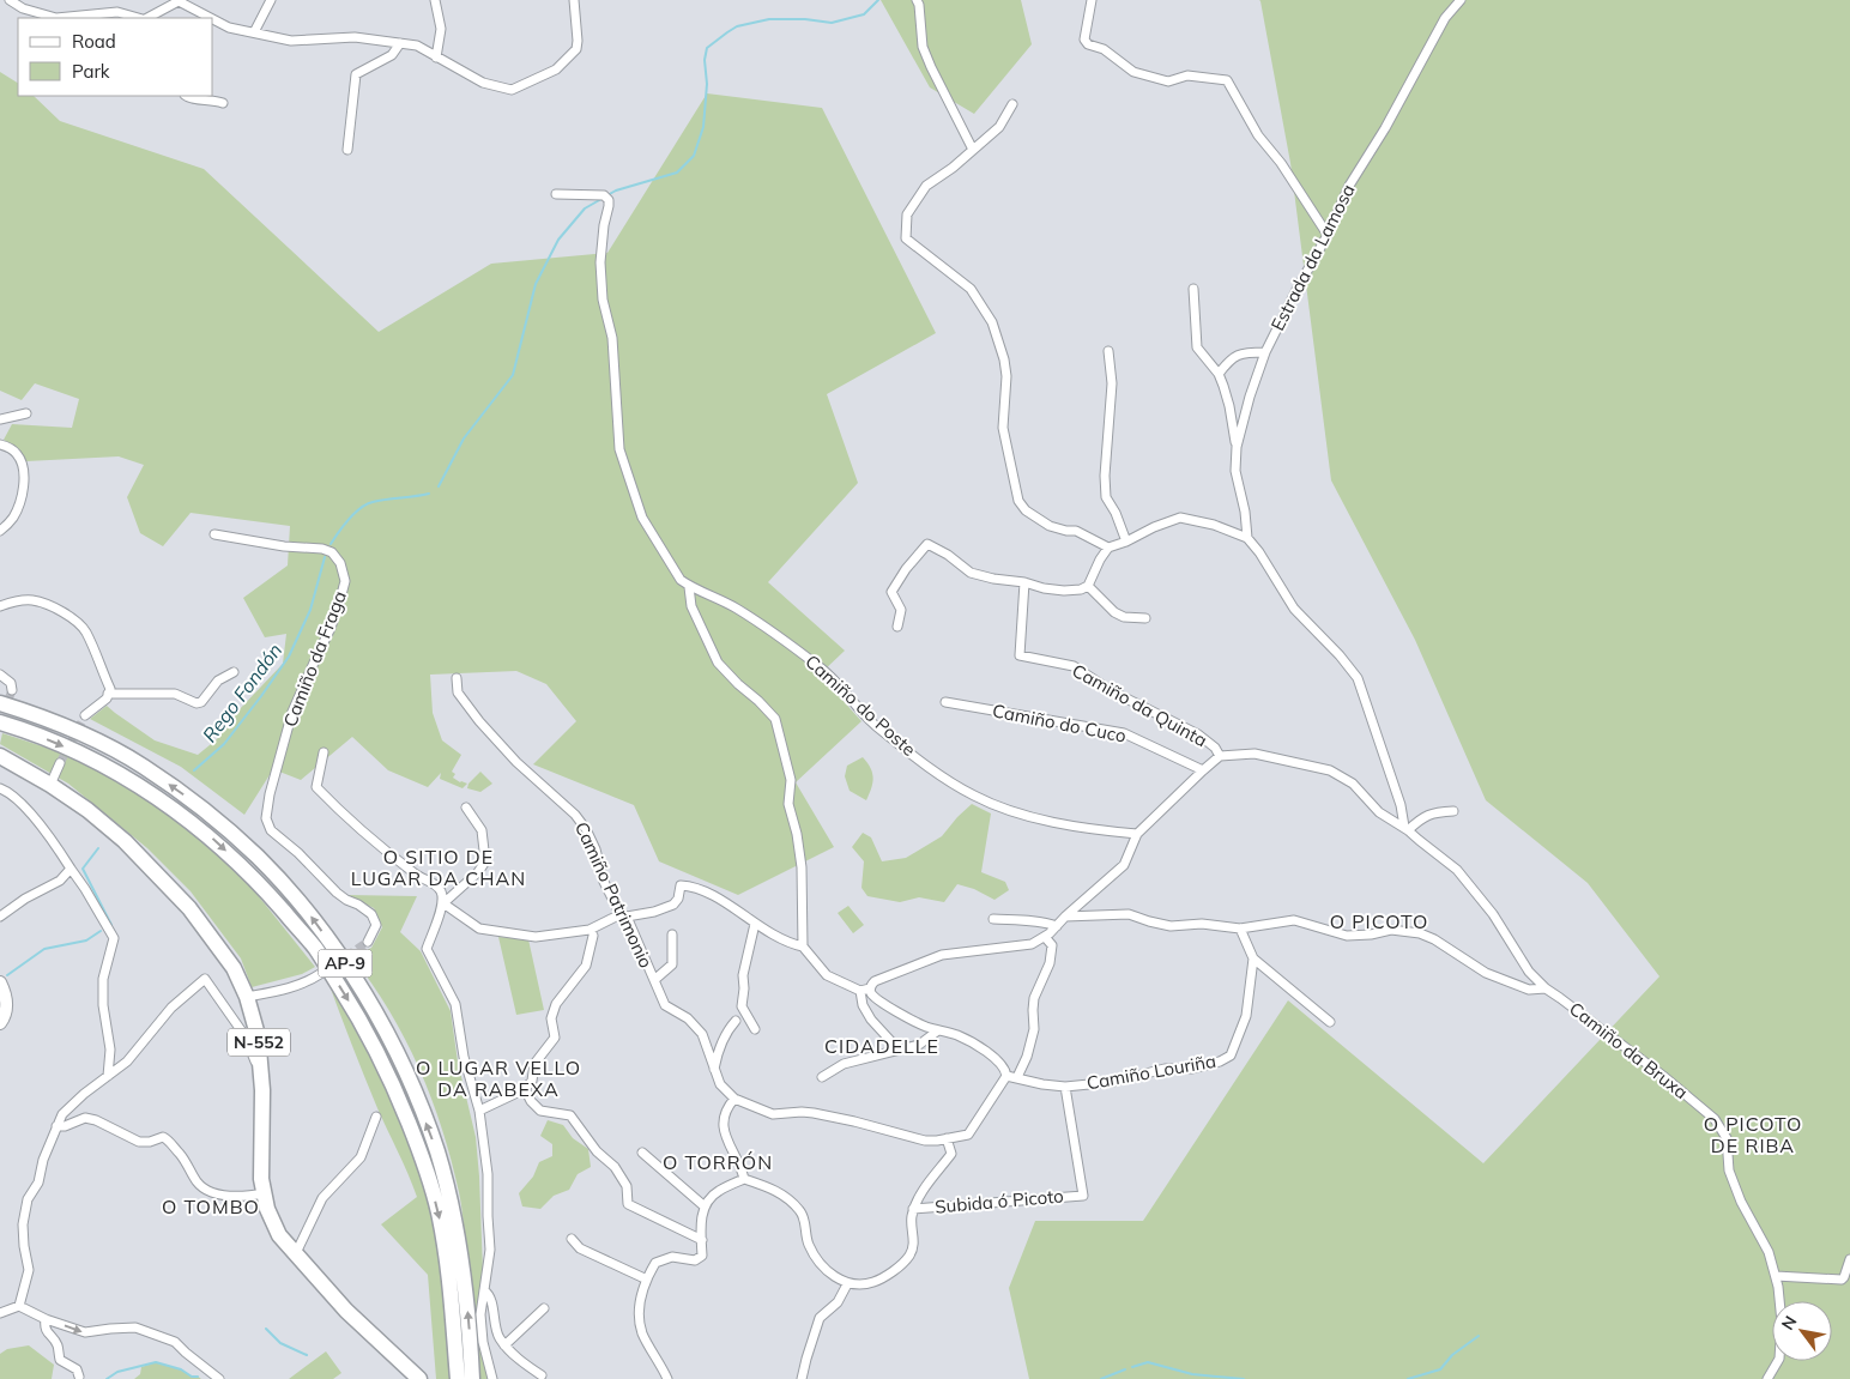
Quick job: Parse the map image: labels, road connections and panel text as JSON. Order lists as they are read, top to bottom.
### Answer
{
  "streets": {
    "highway": ["AP-9", "N-552"],
    "street": [
      "Estrada da Lamosa",
      "Camiño da Fraga",
      "Camiño do Poste",
      "Camiño da Quinta",
      "Camiño do Cuco",
      "Camiño Patrimonio",
      "Camiño da Bruxa",
      "Camiño Louriña",
      "Subida ó Picoto"
    ]
  },
  "crossings": [
    ["Camiño da Quinta", "Camiño da Bruxa"],
    ["Camiño Louriña", "Subida ó Picoto"]
  ],
  "districts": [
    "O SITIO DE LUGAR DA CHAN",
    "O PICOTO",
    "CIDADELLE",
    "O LUGAR VELLO DA RABEXA",
    "O PICOTO DE RIBA",
    "O TORRÓN",
    "O TOMBO"
  ],
  "water": ["Rego Fondón"],
  "legend": ["Road", "Park"],
  "north": "top left"
}
